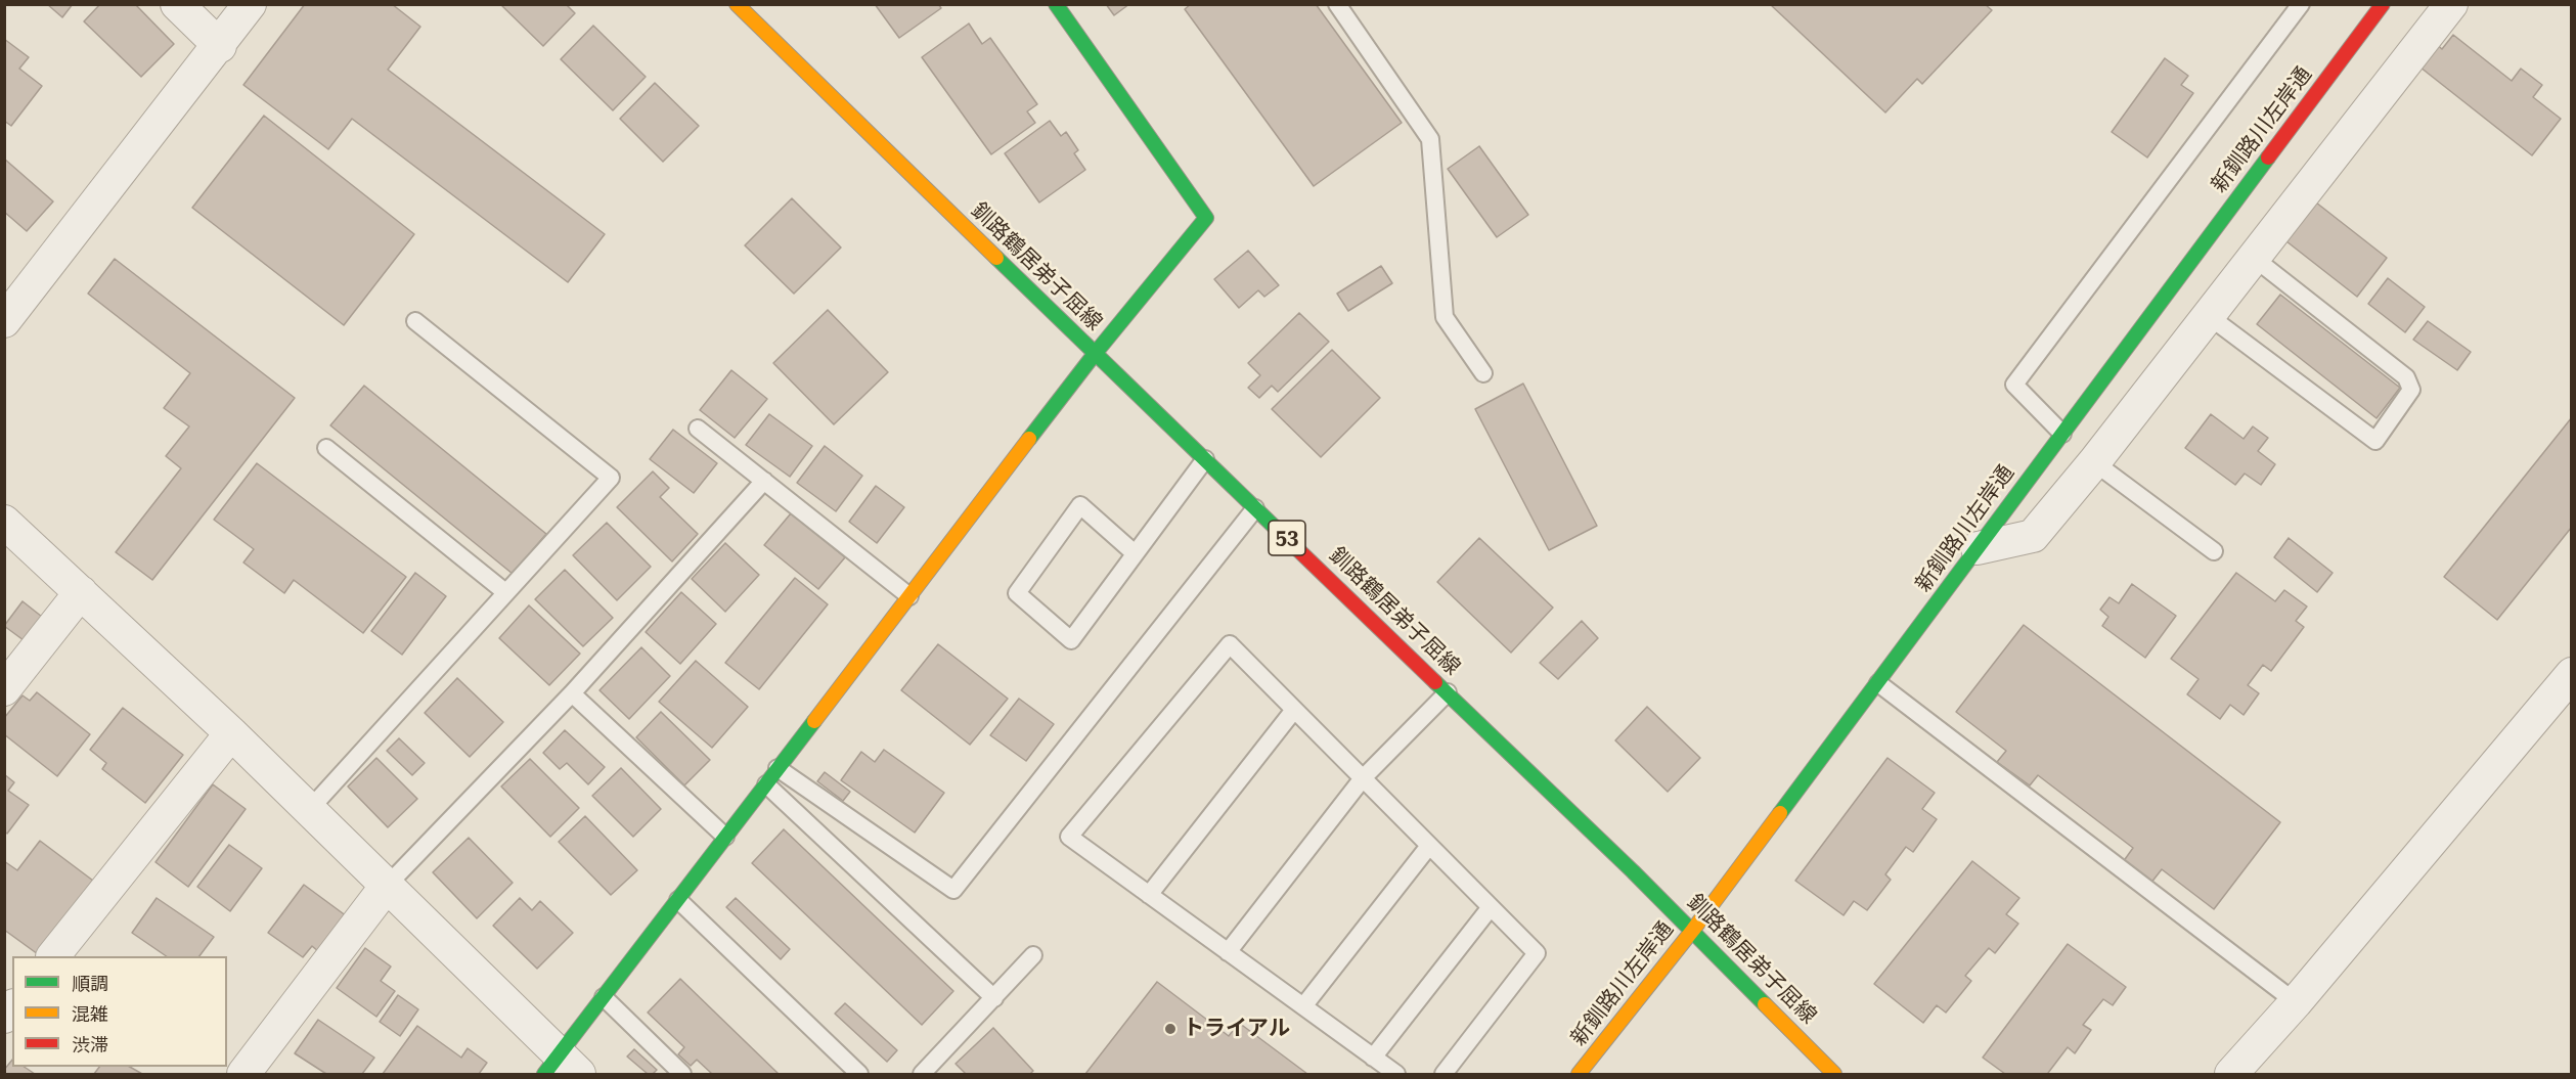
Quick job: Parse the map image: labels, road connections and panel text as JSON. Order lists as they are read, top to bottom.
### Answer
{
  "streets": {
    "street": ["新釧路川左岸通", "釧路鶴居弟子屈線", "53"]
  },
  "crossings": [
    ["新釧路川左岸通", "釧路鶴居弟子屈線"]
  ],
  "places": ["トライアル"],
  "legend": ["順調", "混雑", "渋滞"]
}
